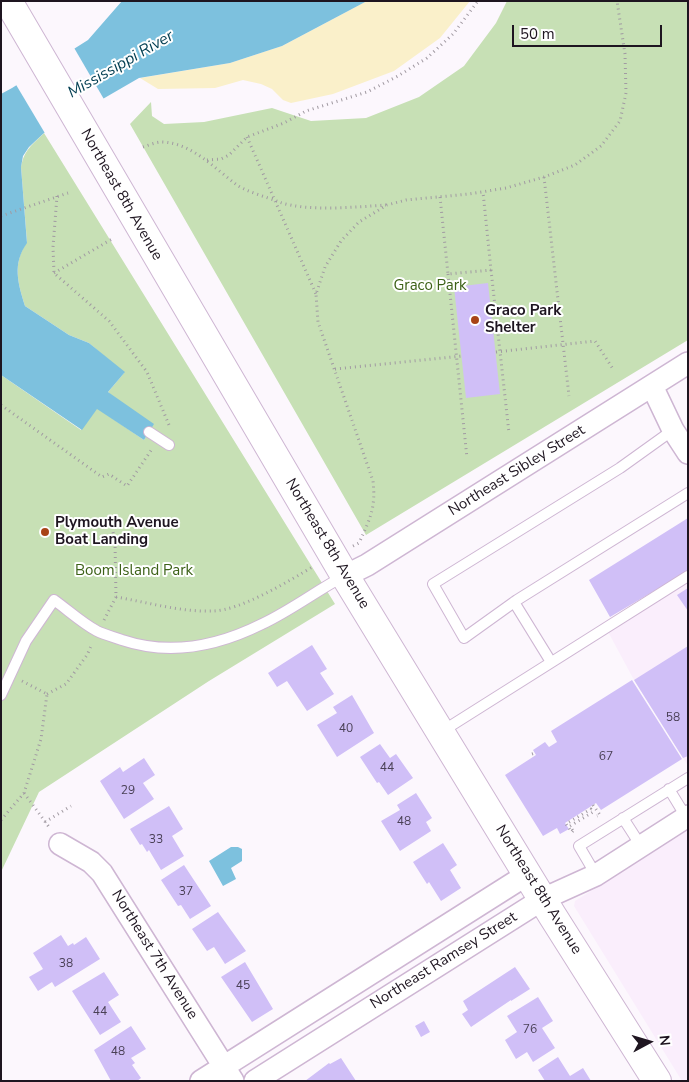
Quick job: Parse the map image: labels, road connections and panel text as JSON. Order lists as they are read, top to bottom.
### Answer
{
  "streets": {
    "main road": ["Northeast 8th Avenue"],
    "street": ["Northeast Sibley Street", "Northeast 7th Avenue", "Northeast Ramsey Street"]
  },
  "crossings": [
    ["Northeast 8th Avenue", "Northeast Sibley Street"],
    ["Northeast 8th Avenue", "Northeast Ramsey Street"],
    ["Northeast 7th Avenue", "Northeast Ramsey Street"]
  ],
  "water": ["Mississippi River"],
  "parks": ["Graco Park", "Boom Island Park"],
  "places": ["Graco Park Shelter", "Plymouth Avenue Boat Landing"],
  "house_numbers": [
    "58",
    "40",
    "67",
    "44",
    "29",
    "48",
    "33",
    "37",
    "38",
    "45",
    "44",
    "76",
    "48"
  ],
  "scale_bar": "50 m",
  "north": "right"
}
